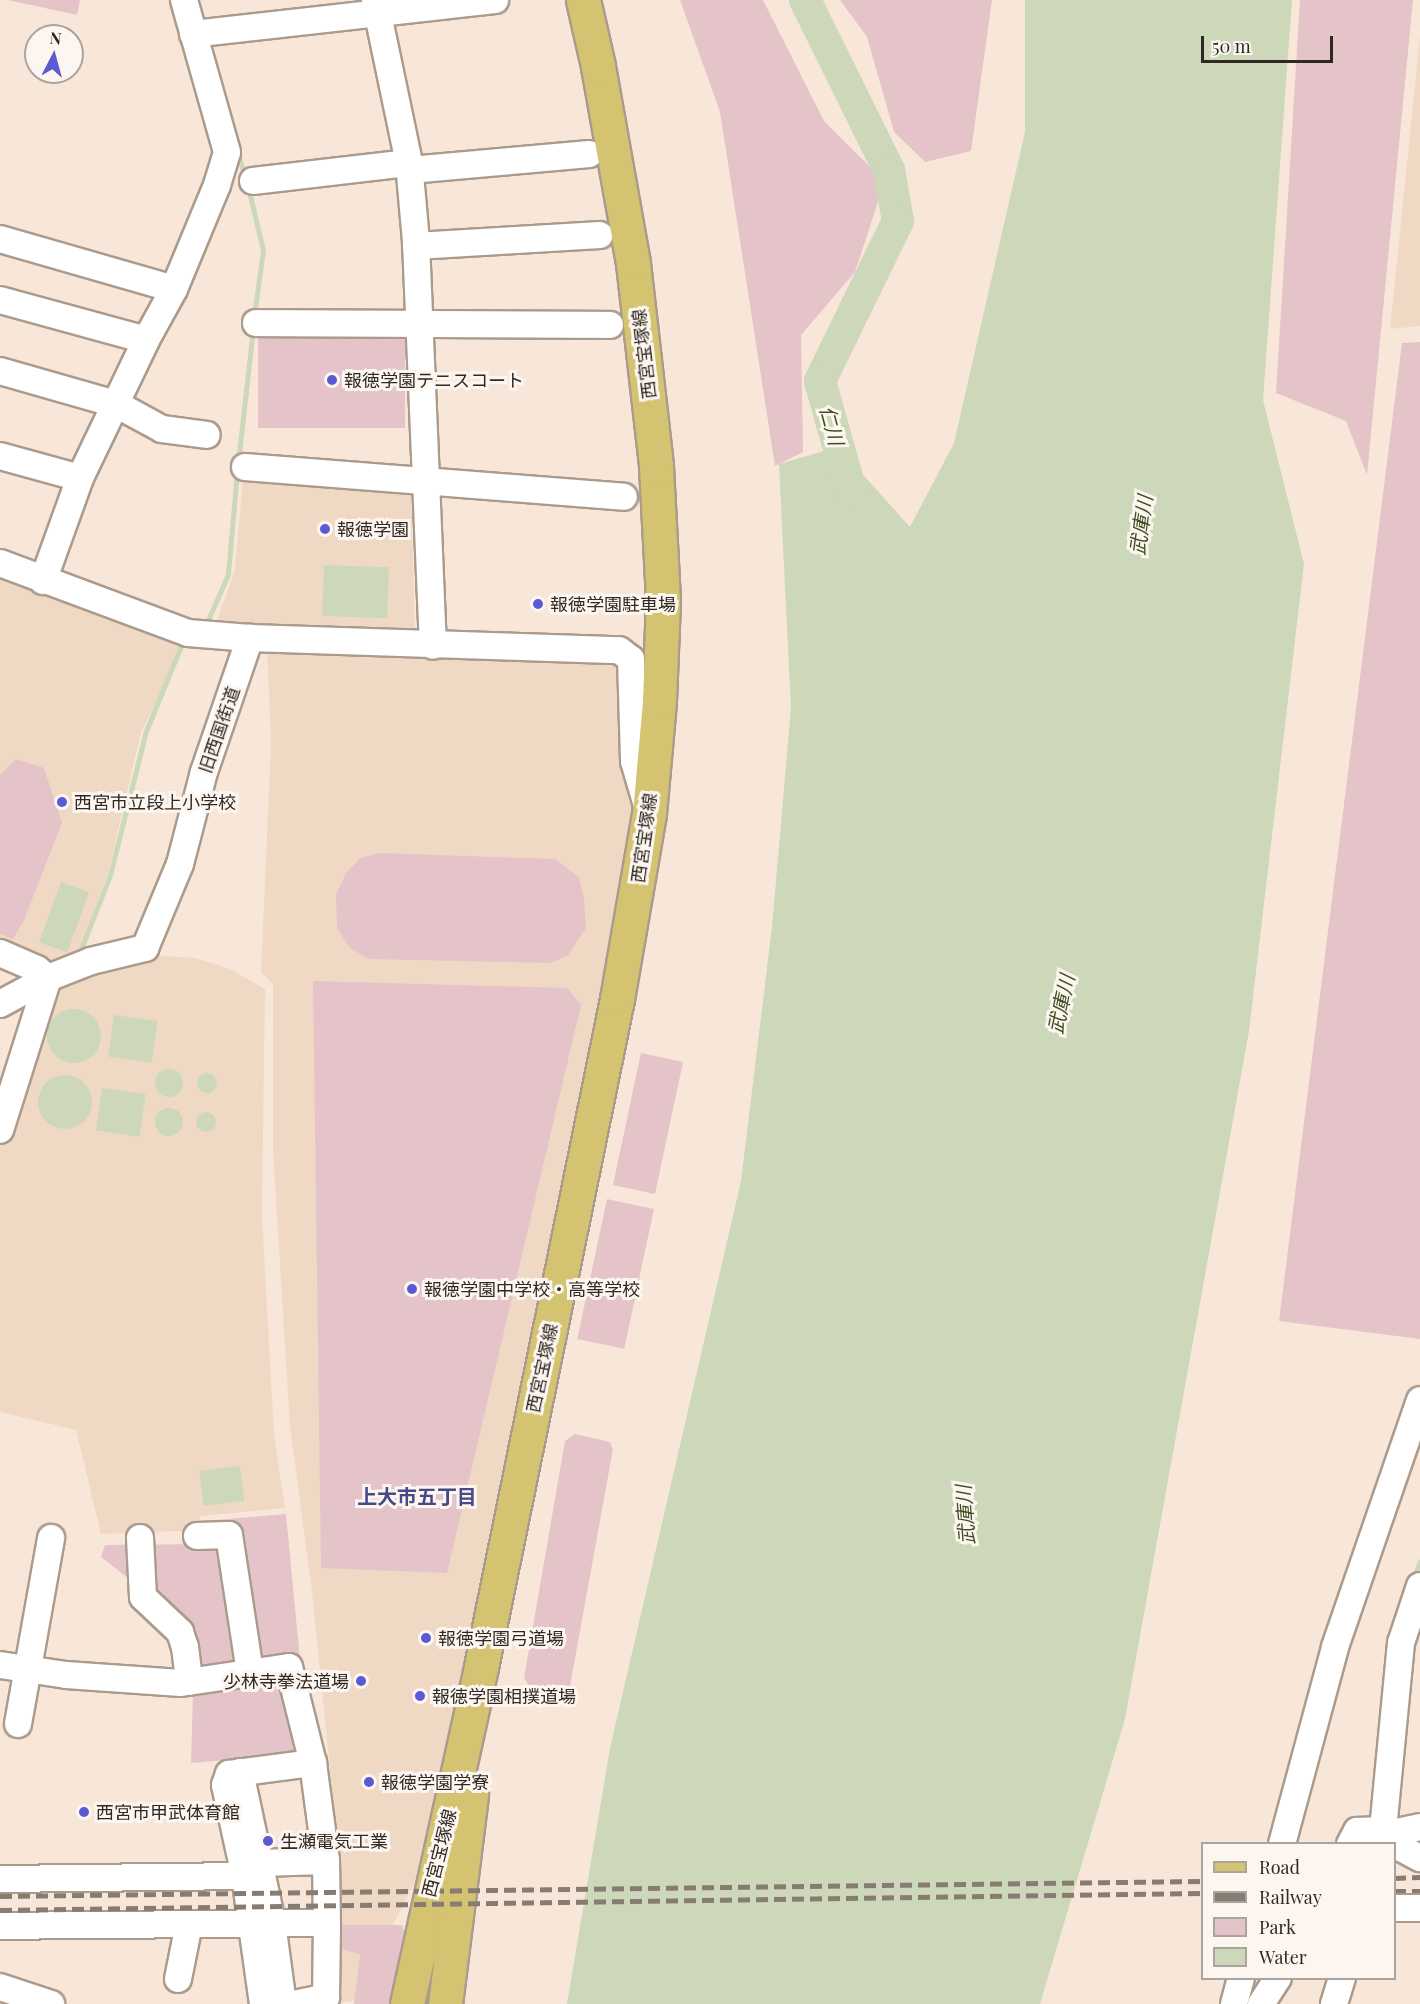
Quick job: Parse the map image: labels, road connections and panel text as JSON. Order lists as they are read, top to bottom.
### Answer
{
  "streets": {
    "main road": ["西宮宝塚線"],
    "street": ["旧西国街道"]
  },
  "districts": ["上大市五丁目"],
  "water": ["仁川", "武庫川"],
  "places": [
    "報徳学園テニスコート",
    "報徳学園",
    "報徳学園駐車場",
    "西宮市立段上小学校",
    "報徳学園中学校・高等学校",
    "報徳学園弓道場",
    "少林寺拳法道場",
    "報徳学園相撲道場",
    "報徳学園学寮",
    "西宮市甲武体育館",
    "生瀬電気工業"
  ],
  "legend": [
    "Road",
    "Railway",
    "Park",
    "Water"
  ],
  "scale_bar": "50 m",
  "north": "top"
}
